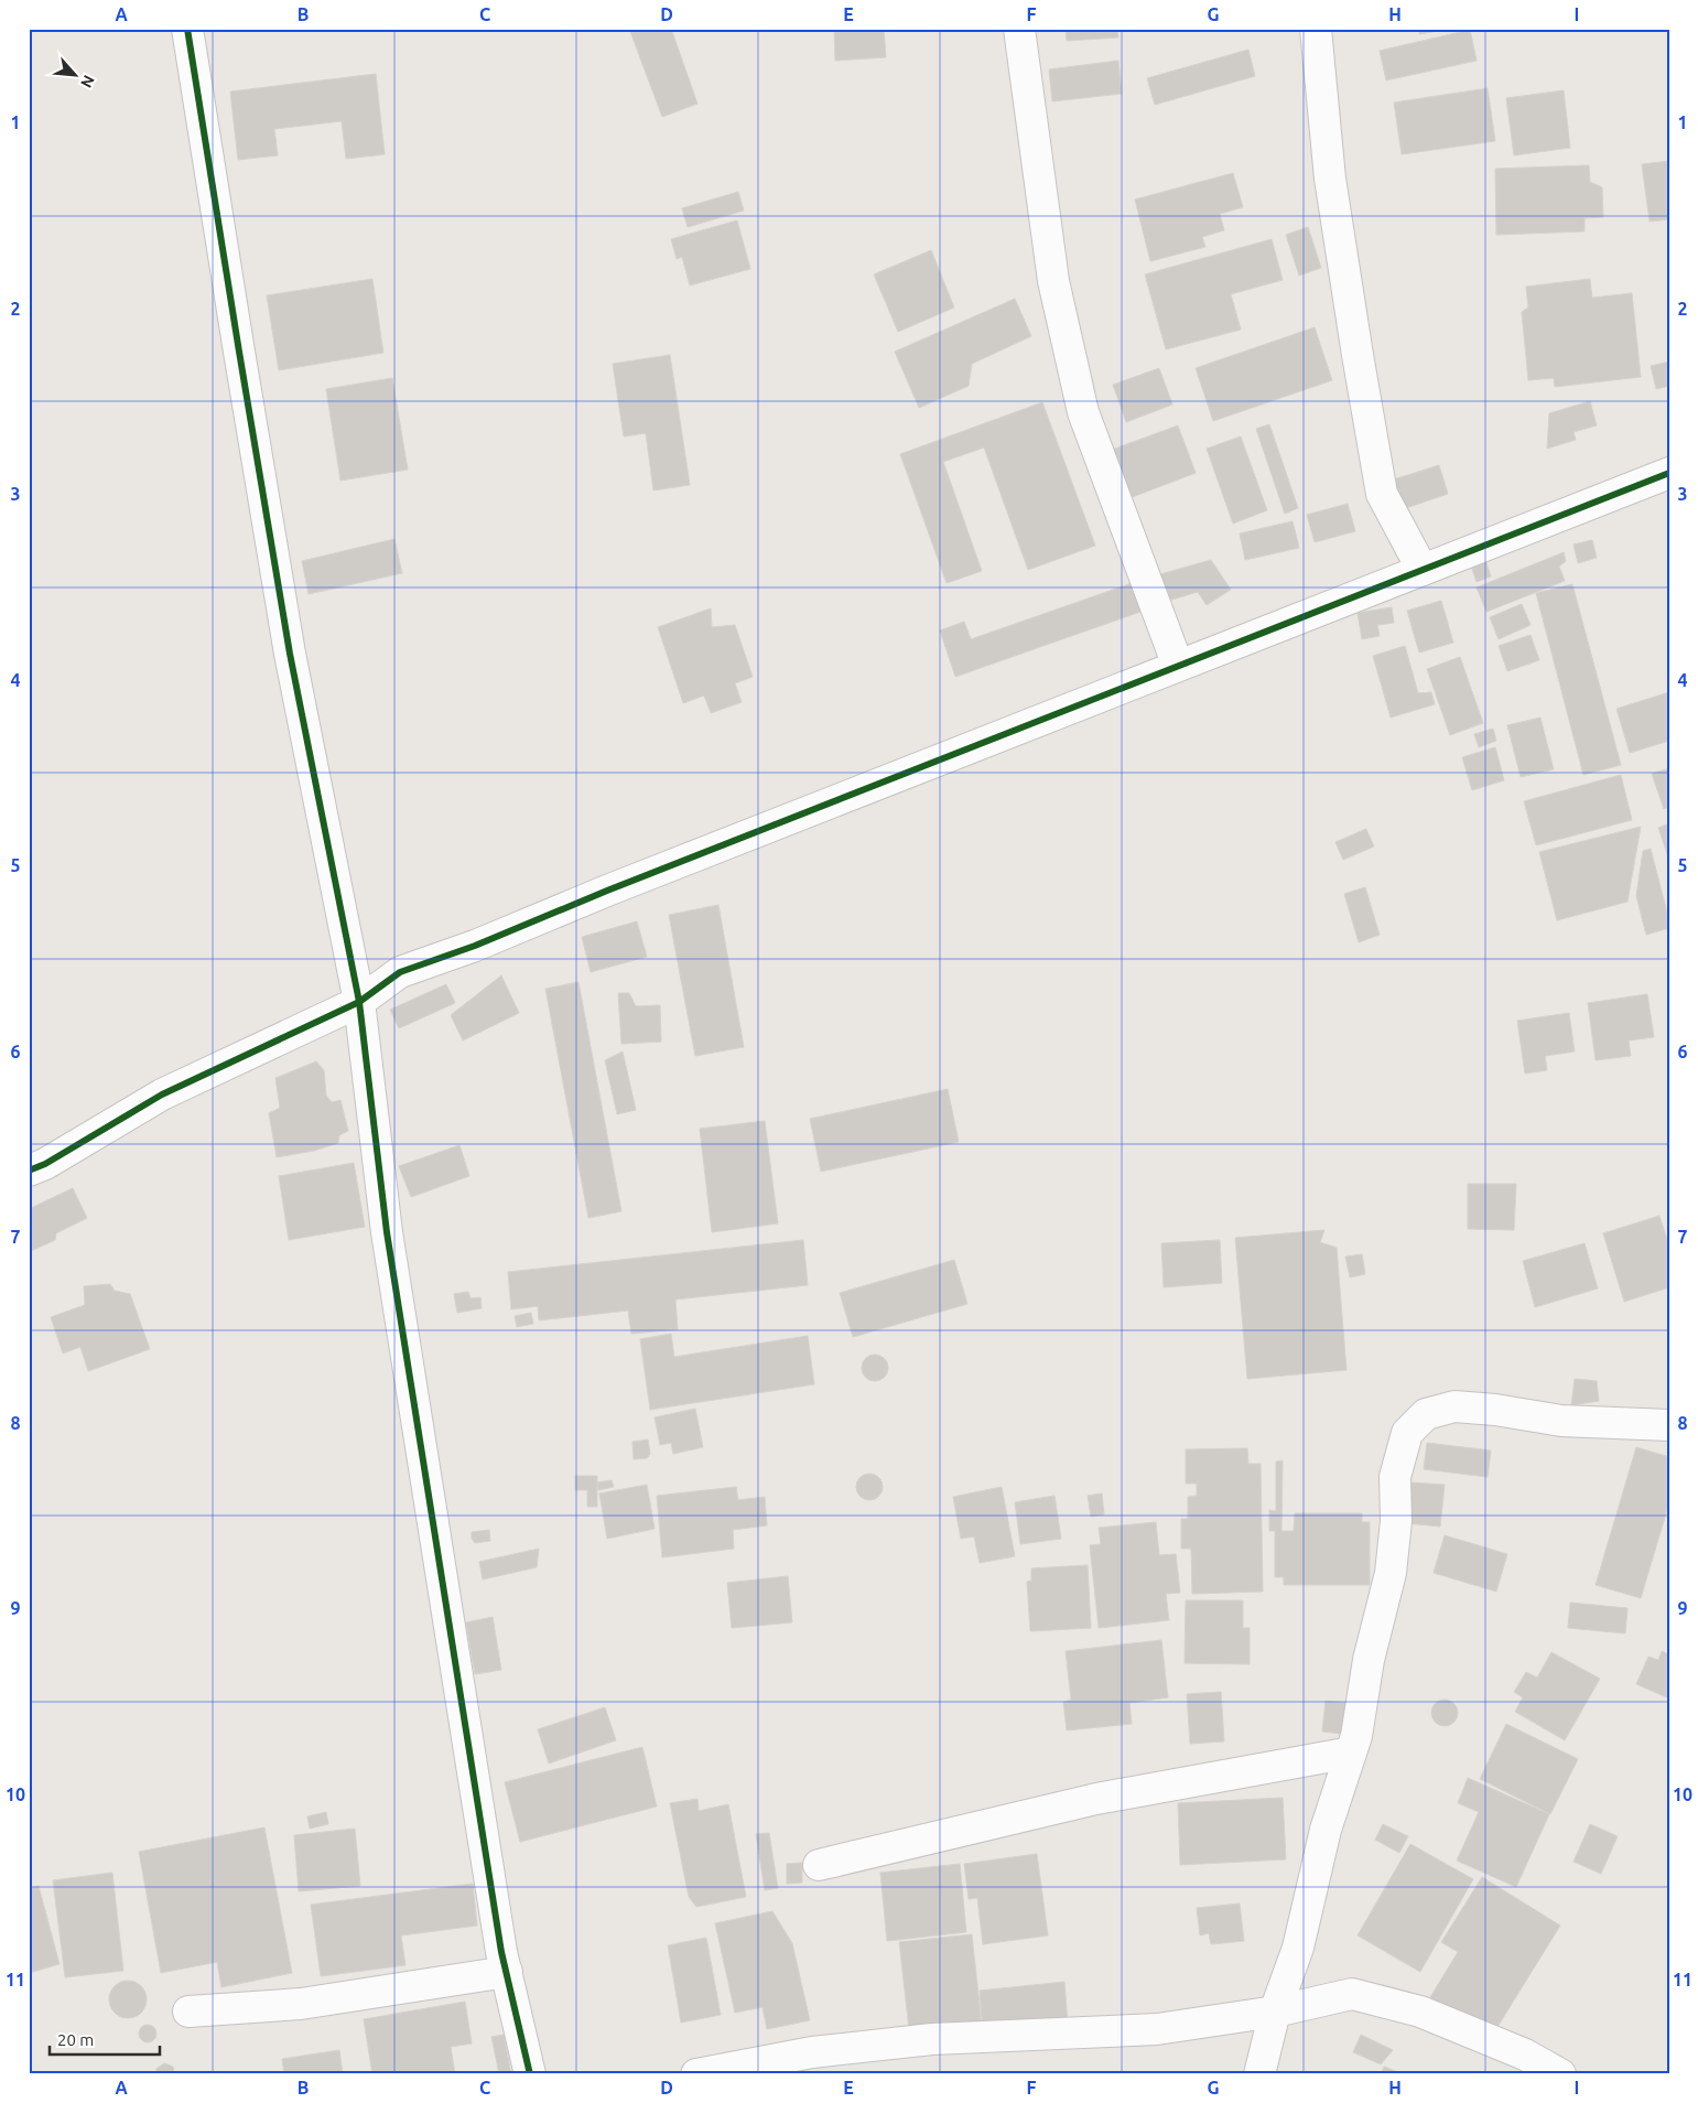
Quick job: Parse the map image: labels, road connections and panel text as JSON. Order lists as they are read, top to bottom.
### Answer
{
  "scale_bar": "20 m",
  "north": "bottom right",
  "grid": {
    "columns": [
      "A",
      "B",
      "C",
      "D",
      "E",
      "F",
      "G",
      "H",
      "I"
    ],
    "rows": [
      "1",
      "2",
      "3",
      "4",
      "5",
      "6",
      "7",
      "8",
      "9",
      "10",
      "11"
    ]
  }
}
